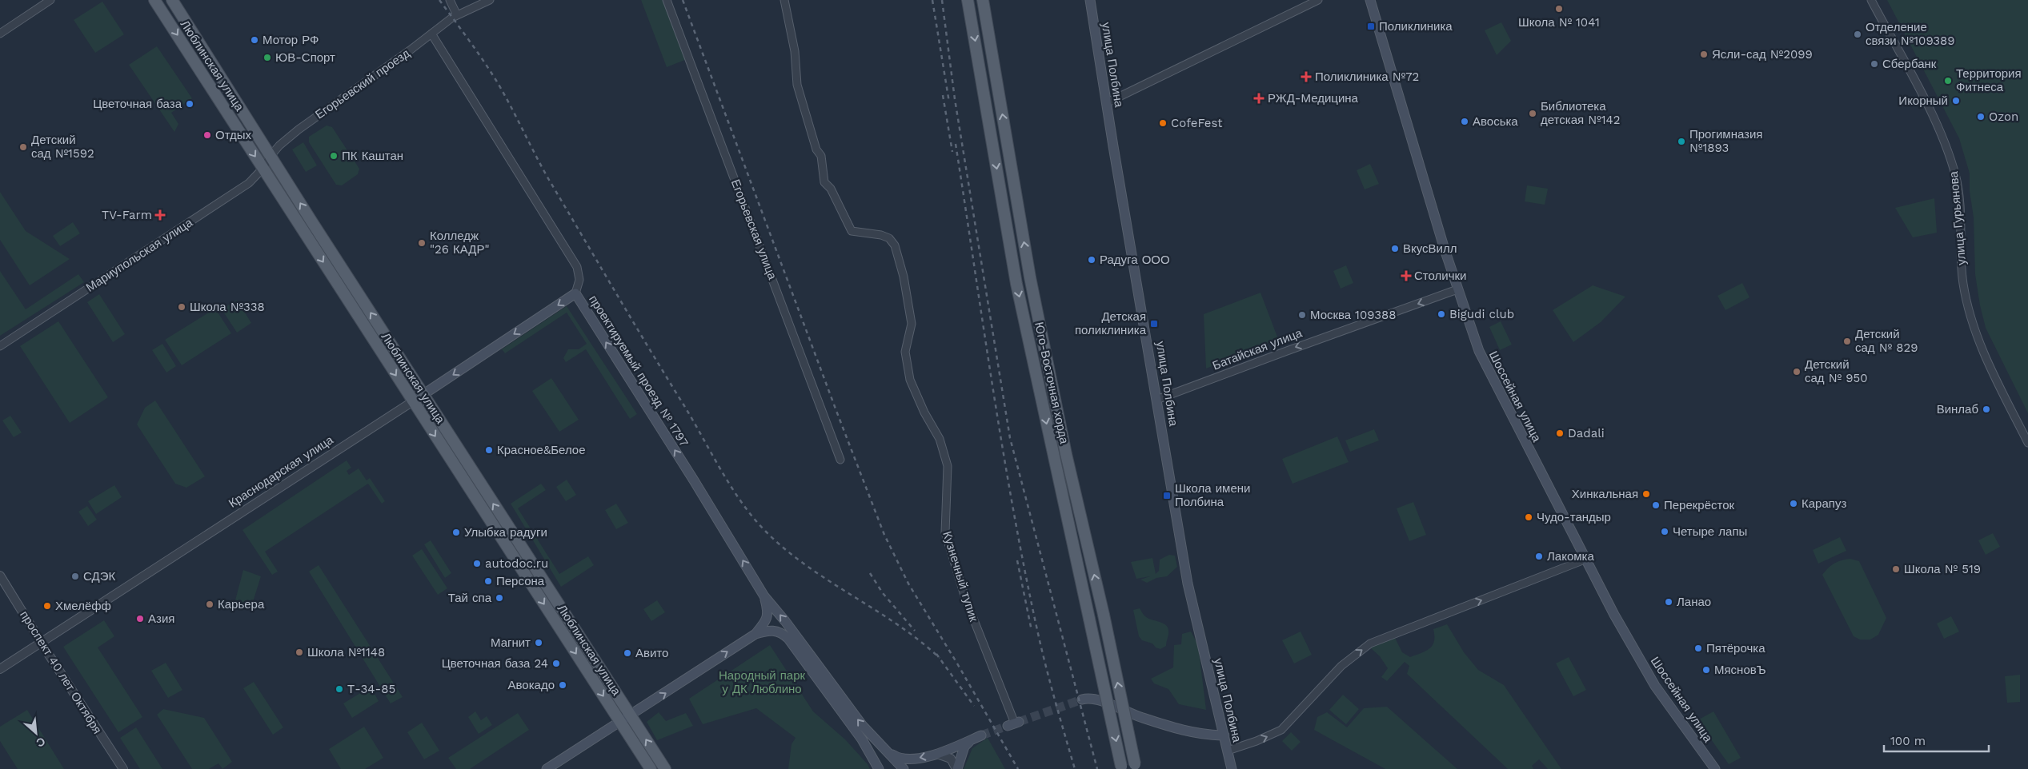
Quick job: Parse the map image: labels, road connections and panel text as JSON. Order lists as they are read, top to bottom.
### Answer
{
  "streets": {
    "main road": [
      "улица Полбина",
      "Люблинская улица",
      "проектируемый проезд № 1797",
      "Юго-Восточная хорда",
      "Шоссейная улица",
      "Краснодарская улица"
    ],
    "street": [
      "Егорьевский проезд",
      "улица Гурьянова",
      "Егорьевская улица",
      "Мариупольская улица",
      "Батайская улица",
      "Кузнечный тупик",
      "проспект 40 лет Октября"
    ]
  },
  "crossings": [
    ["улица Полбина", "Батайская улица"],
    ["Люблинская улица", "Егорьевский проезд"],
    ["Люблинская улица", "Мариупольская улица"],
    ["Люблинская улица", "Краснодарская улица"],
    ["Егорьевский проезд", "Мариупольская улица"],
    ["Егорьевский проезд", "проектируемый проезд № 1797"],
    ["Батайская улица", "Шоссейная улица"],
    ["проектируемый проезд № 1797", "Краснодарская улица"],
    ["Краснодарская улица", "проспект 40 лет Октября"]
  ],
  "one_way": ["Батайская улица", "проектируемый проезд № 1797"],
  "parks": ["Народный парк у ДК Люблино"],
  "places": {
    "other": [
      "Школа № 1041",
      "Отделение связи №109389",
      "Мотор РФ",
      "Ясли-сад №2099",
      "ЮВ-Спорт",
      "Сбербанк",
      "Территория Фитнеса",
      "Икорный",
      "Цветочная база",
      "Библиотека детская №142",
      "Ozon",
      "Авоська",
      "CofeFest",
      "Отдых",
      "Прогимназия №1893",
      "Детский сад №1592",
      "ПК Каштан",
      "Колледж \"26 КАДР\"",
      "ВкусВилл",
      "Радуга ООО",
      "Школа №338",
      "Bigudi club",
      "Москва 109388",
      "Детский сад № 829",
      "Детский сад № 950",
      "Винлаб",
      "Dadali",
      "Красное&Белое",
      "Хинкальная",
      "Карапуз",
      "Перекрёсток",
      "Чудо-тандыр",
      "Четыре лапы",
      "Улыбка радуги",
      "Лакомка",
      "autodoc.ru",
      "Школа № 519",
      "СДЭК",
      "Персона",
      "Тай спа",
      "Ланао",
      "Карьера",
      "Хмелёфф",
      "Азия",
      "Магнит",
      "Пятёрочка",
      "Школа №1148",
      "Авито",
      "Цветочная база 24",
      "МясновЪ",
      "Авокадо",
      "Т-34-85"
    ],
    "transit": ["Поликлиника", "Детская поликлиника", "Школа имени Полбина"],
    "health": [
      "Поликлиника №72",
      "РЖД-Медицина",
      "TV-Farm",
      "Столички"
    ]
  },
  "scale_bar": "100 m",
  "north": "bottom right"
}
